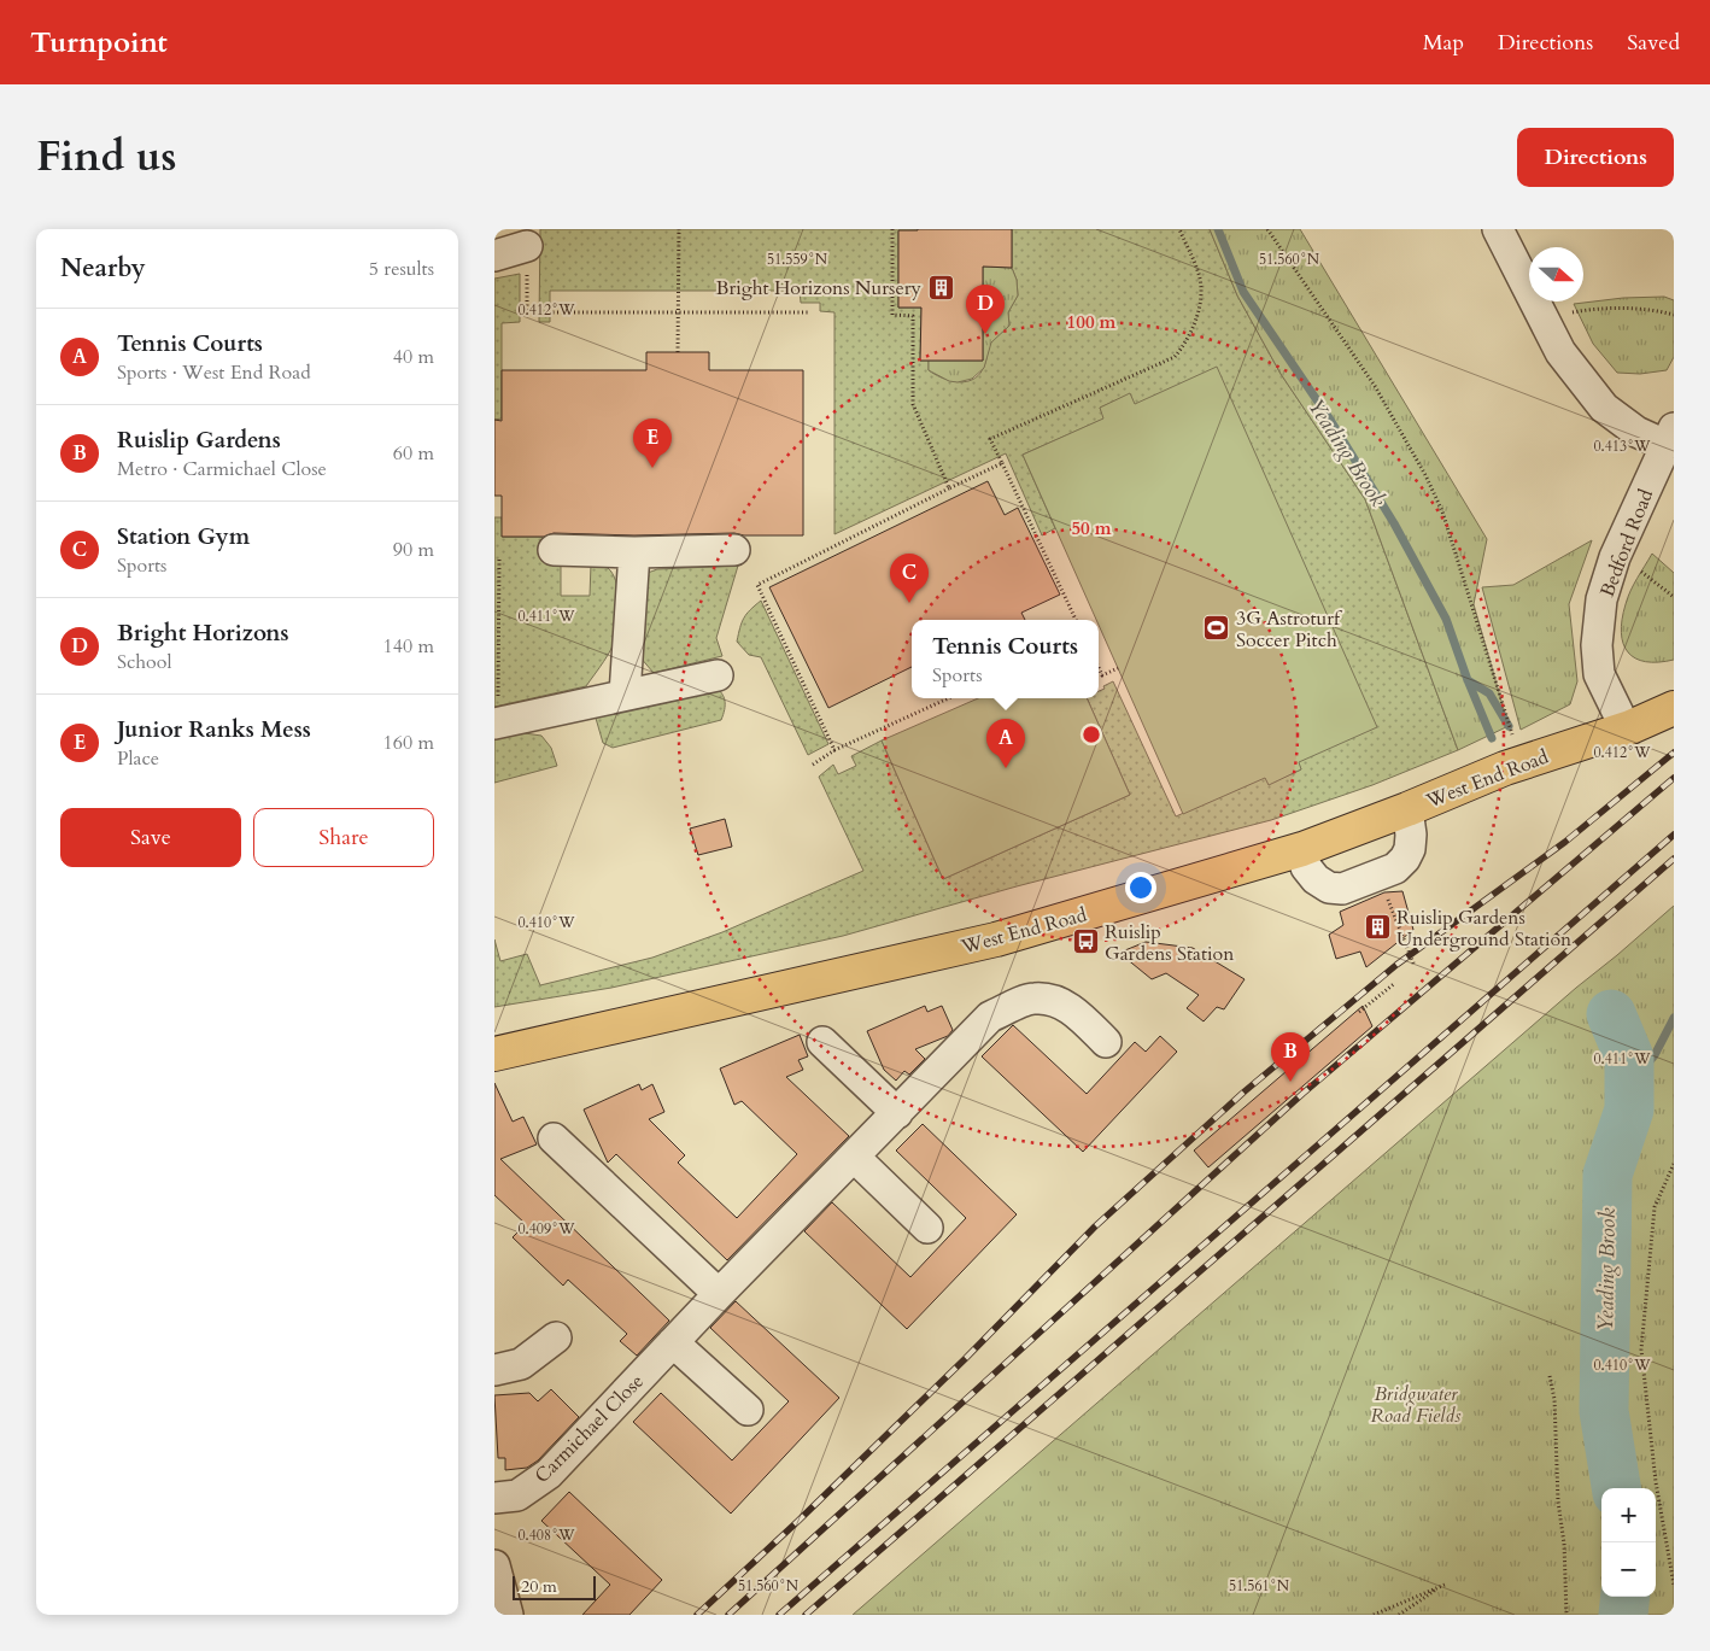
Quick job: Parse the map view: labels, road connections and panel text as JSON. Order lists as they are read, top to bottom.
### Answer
{
  "streets": {
    "main road": ["West End Road"],
    "street": ["Bedford Road", "Carmichael Close"]
  },
  "crossings": [
    ["Bedford Road", "West End Road"]
  ],
  "water": ["Yeading Brook"],
  "parks": ["Bridgwater Road Fields"],
  "places": {
    "building": ["Bright Horizons Nursery", "Ruislip Gardens Underground Station"],
    "sports": ["3G Astroturf Soccer Pitch"],
    "bus stop": ["Ruislip Gardens Station"]
  },
  "scale_bar": "20 m",
  "north": "right",
  "page": {
    "header": "Turnpoint",
    "nav": ["Map", "Directions", "Saved"],
    "title": "Find us",
    "buttons": [
      "Directions",
      ["Save", "Share"]
    ],
    "heading": ["Nearby", "5 results"],
    "pins": [
      "D",
      "E",
      "C",
      "A",
      "B"
    ],
    "list": [
      {
        "mark": "A",
        "name": "Tennis Courts",
        "note": "Sports · West End Road",
        "value": "40 m"
      },
      {
        "mark": "B",
        "name": "Ruislip Gardens",
        "note": "Metro · Carmichael Close",
        "value": "60 m"
      },
      {
        "mark": "C",
        "name": "Station Gym",
        "note": "Sports",
        "value": "90 m"
      },
      {
        "mark": "D",
        "name": "Bright Horizons",
        "note": "School",
        "value": "140 m"
      },
      {
        "mark": "E",
        "name": "Junior Ranks Mess",
        "note": "Place",
        "value": "160 m"
      }
    ],
    "popup": ["Tennis Courts", "Sports"],
    "map_buttons": ["+", "−"],
    "scale": "20 m"
  },
  "coordinates": [
    "51.559°N",
    "51.560°N",
    "0.412°W",
    "0.413°W",
    "0.411°W",
    "0.410°W",
    "0.409°W",
    "0.408°W",
    "51.561°N"
  ],
  "rings": ["100 m", "50 m"]
}
